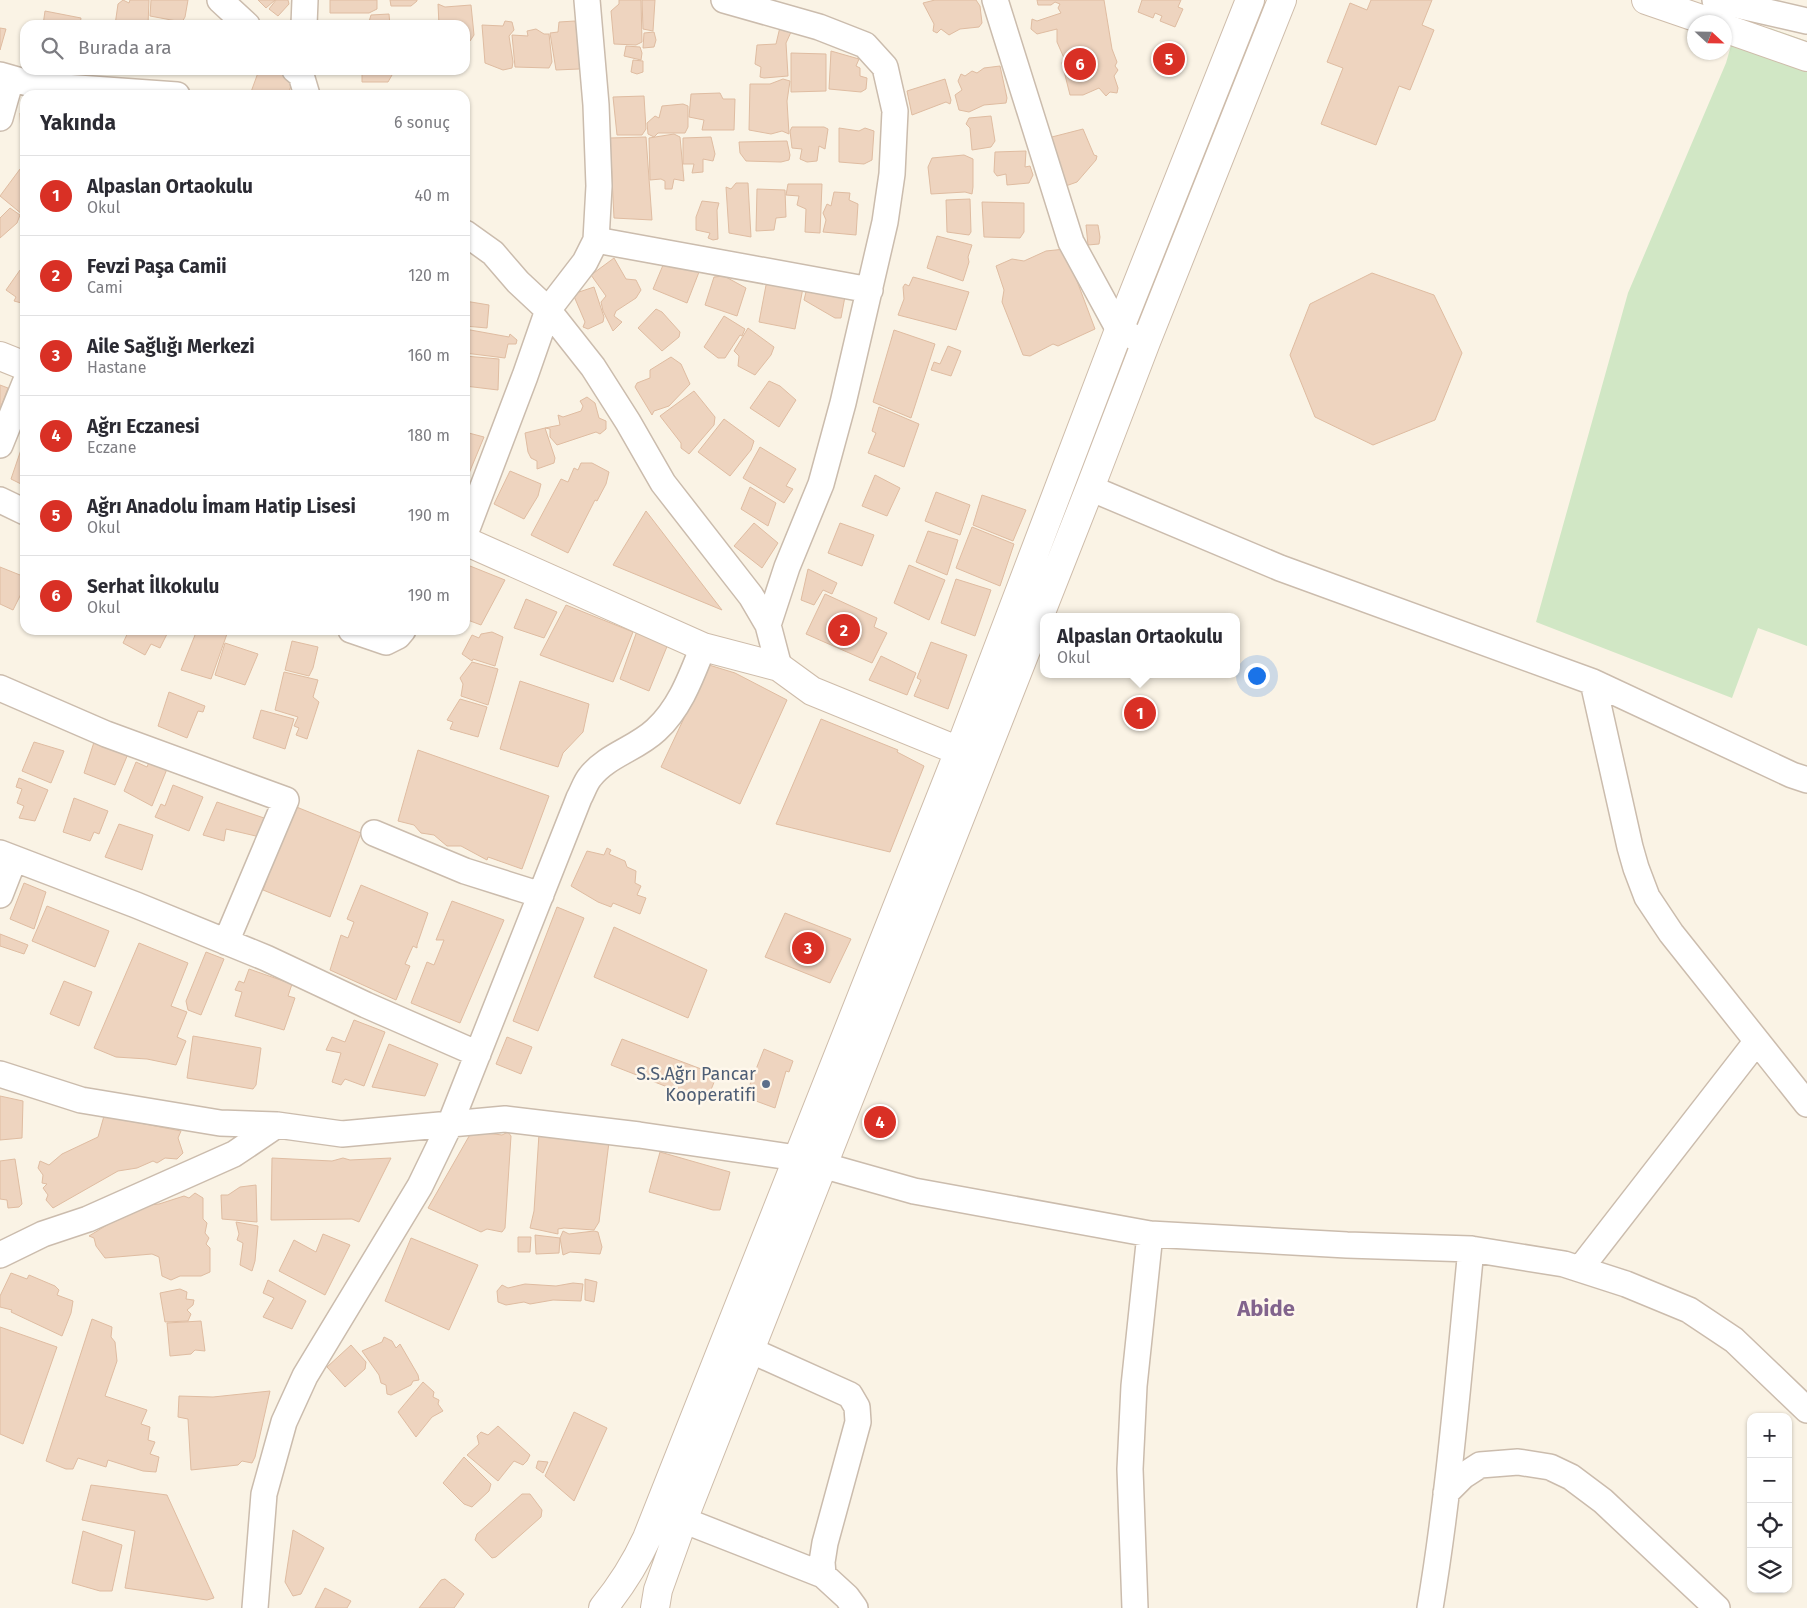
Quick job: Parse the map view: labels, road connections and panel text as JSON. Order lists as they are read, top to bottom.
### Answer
{
  "districts": ["Abide"],
  "places": ["S.S.Ağrı Pancar Kooperatifi"],
  "north": "right",
  "page": {
    "search": "Burada ara",
    "pins": [
      "5",
      "6",
      "2",
      "1",
      "3",
      "4"
    ],
    "heading": ["Yakında", "6 sonuç"],
    "list": [
      {
        "mark": "1",
        "name": "Alpaslan Ortaokulu",
        "note": "Okul",
        "value": "40 m"
      },
      {
        "mark": "2",
        "name": "Fevzi Paşa Camii",
        "note": "Cami",
        "value": "120 m"
      },
      {
        "mark": "3",
        "name": "Aile Sağlığı Merkezi",
        "note": "Hastane",
        "value": "160 m"
      },
      {
        "mark": "4",
        "name": "Ağrı Eczanesi",
        "note": "Eczane",
        "value": "180 m"
      },
      {
        "mark": "5",
        "name": "Ağrı Anadolu İmam Hatip Lisesi",
        "note": "Okul",
        "value": "190 m"
      },
      {
        "mark": "6",
        "name": "Serhat İlkokulu",
        "note": "Okul",
        "value": "190 m"
      }
    ],
    "popup": ["Alpaslan Ortaokulu", "Okul"],
    "map_buttons": ["+", "−"]
  }
}
